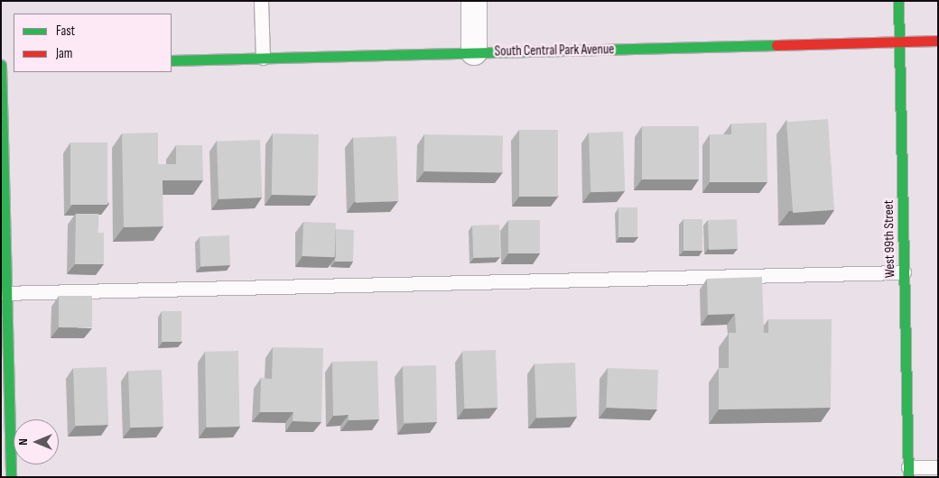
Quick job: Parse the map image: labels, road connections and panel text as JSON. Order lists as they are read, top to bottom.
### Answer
{
  "streets": {
    "street": ["South Central Park Avenue", "West 99th Street"]
  },
  "crossings": [
    ["South Central Park Avenue", "West 99th Street"]
  ],
  "legend": ["Fast", "Jam"],
  "north": "left"
}
